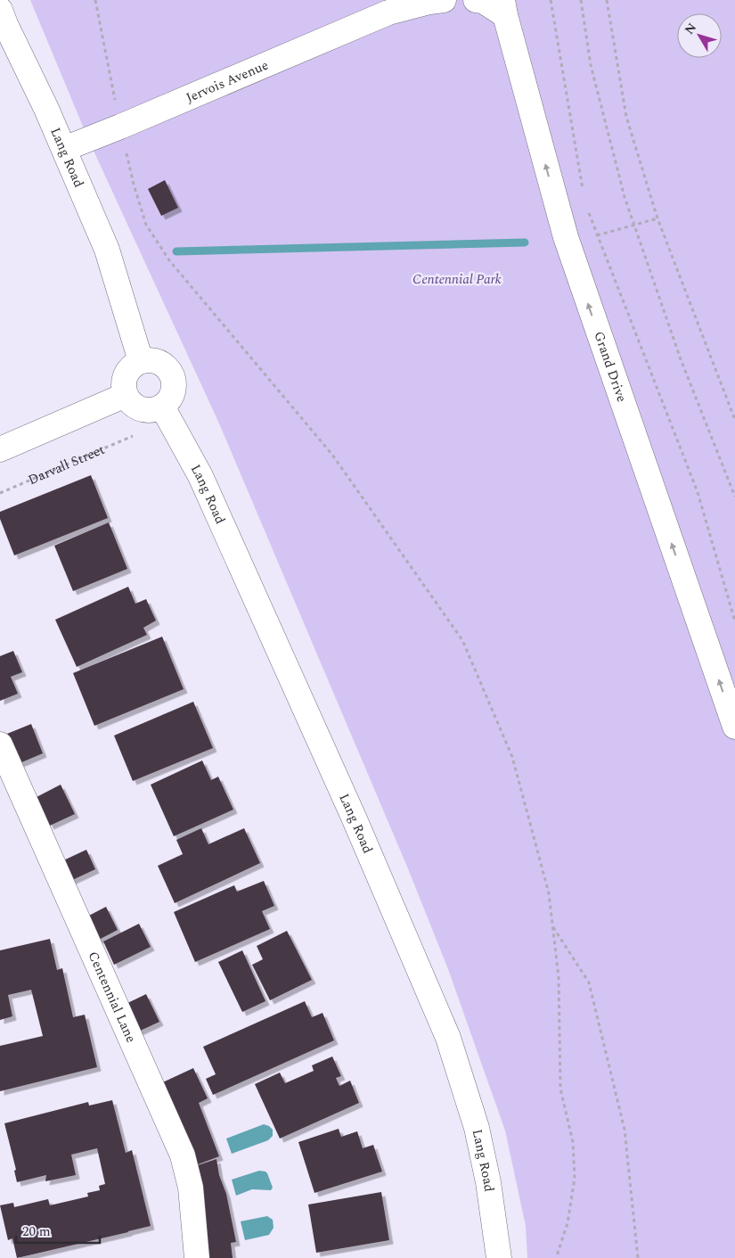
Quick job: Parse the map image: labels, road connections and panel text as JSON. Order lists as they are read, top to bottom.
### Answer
{
  "streets": {
    "street": [
      "Jervois Avenue",
      "Lang Road",
      "Grand Drive",
      "Centennial Lane"
    ],
    "path": ["Darvall Street"]
  },
  "crossings": [
    ["Jervois Avenue", "Lang Road"]
  ],
  "one_way": ["Grand Drive"],
  "parks": ["Centennial Park"],
  "scale_bar": "20 m",
  "north": "top left"
}
